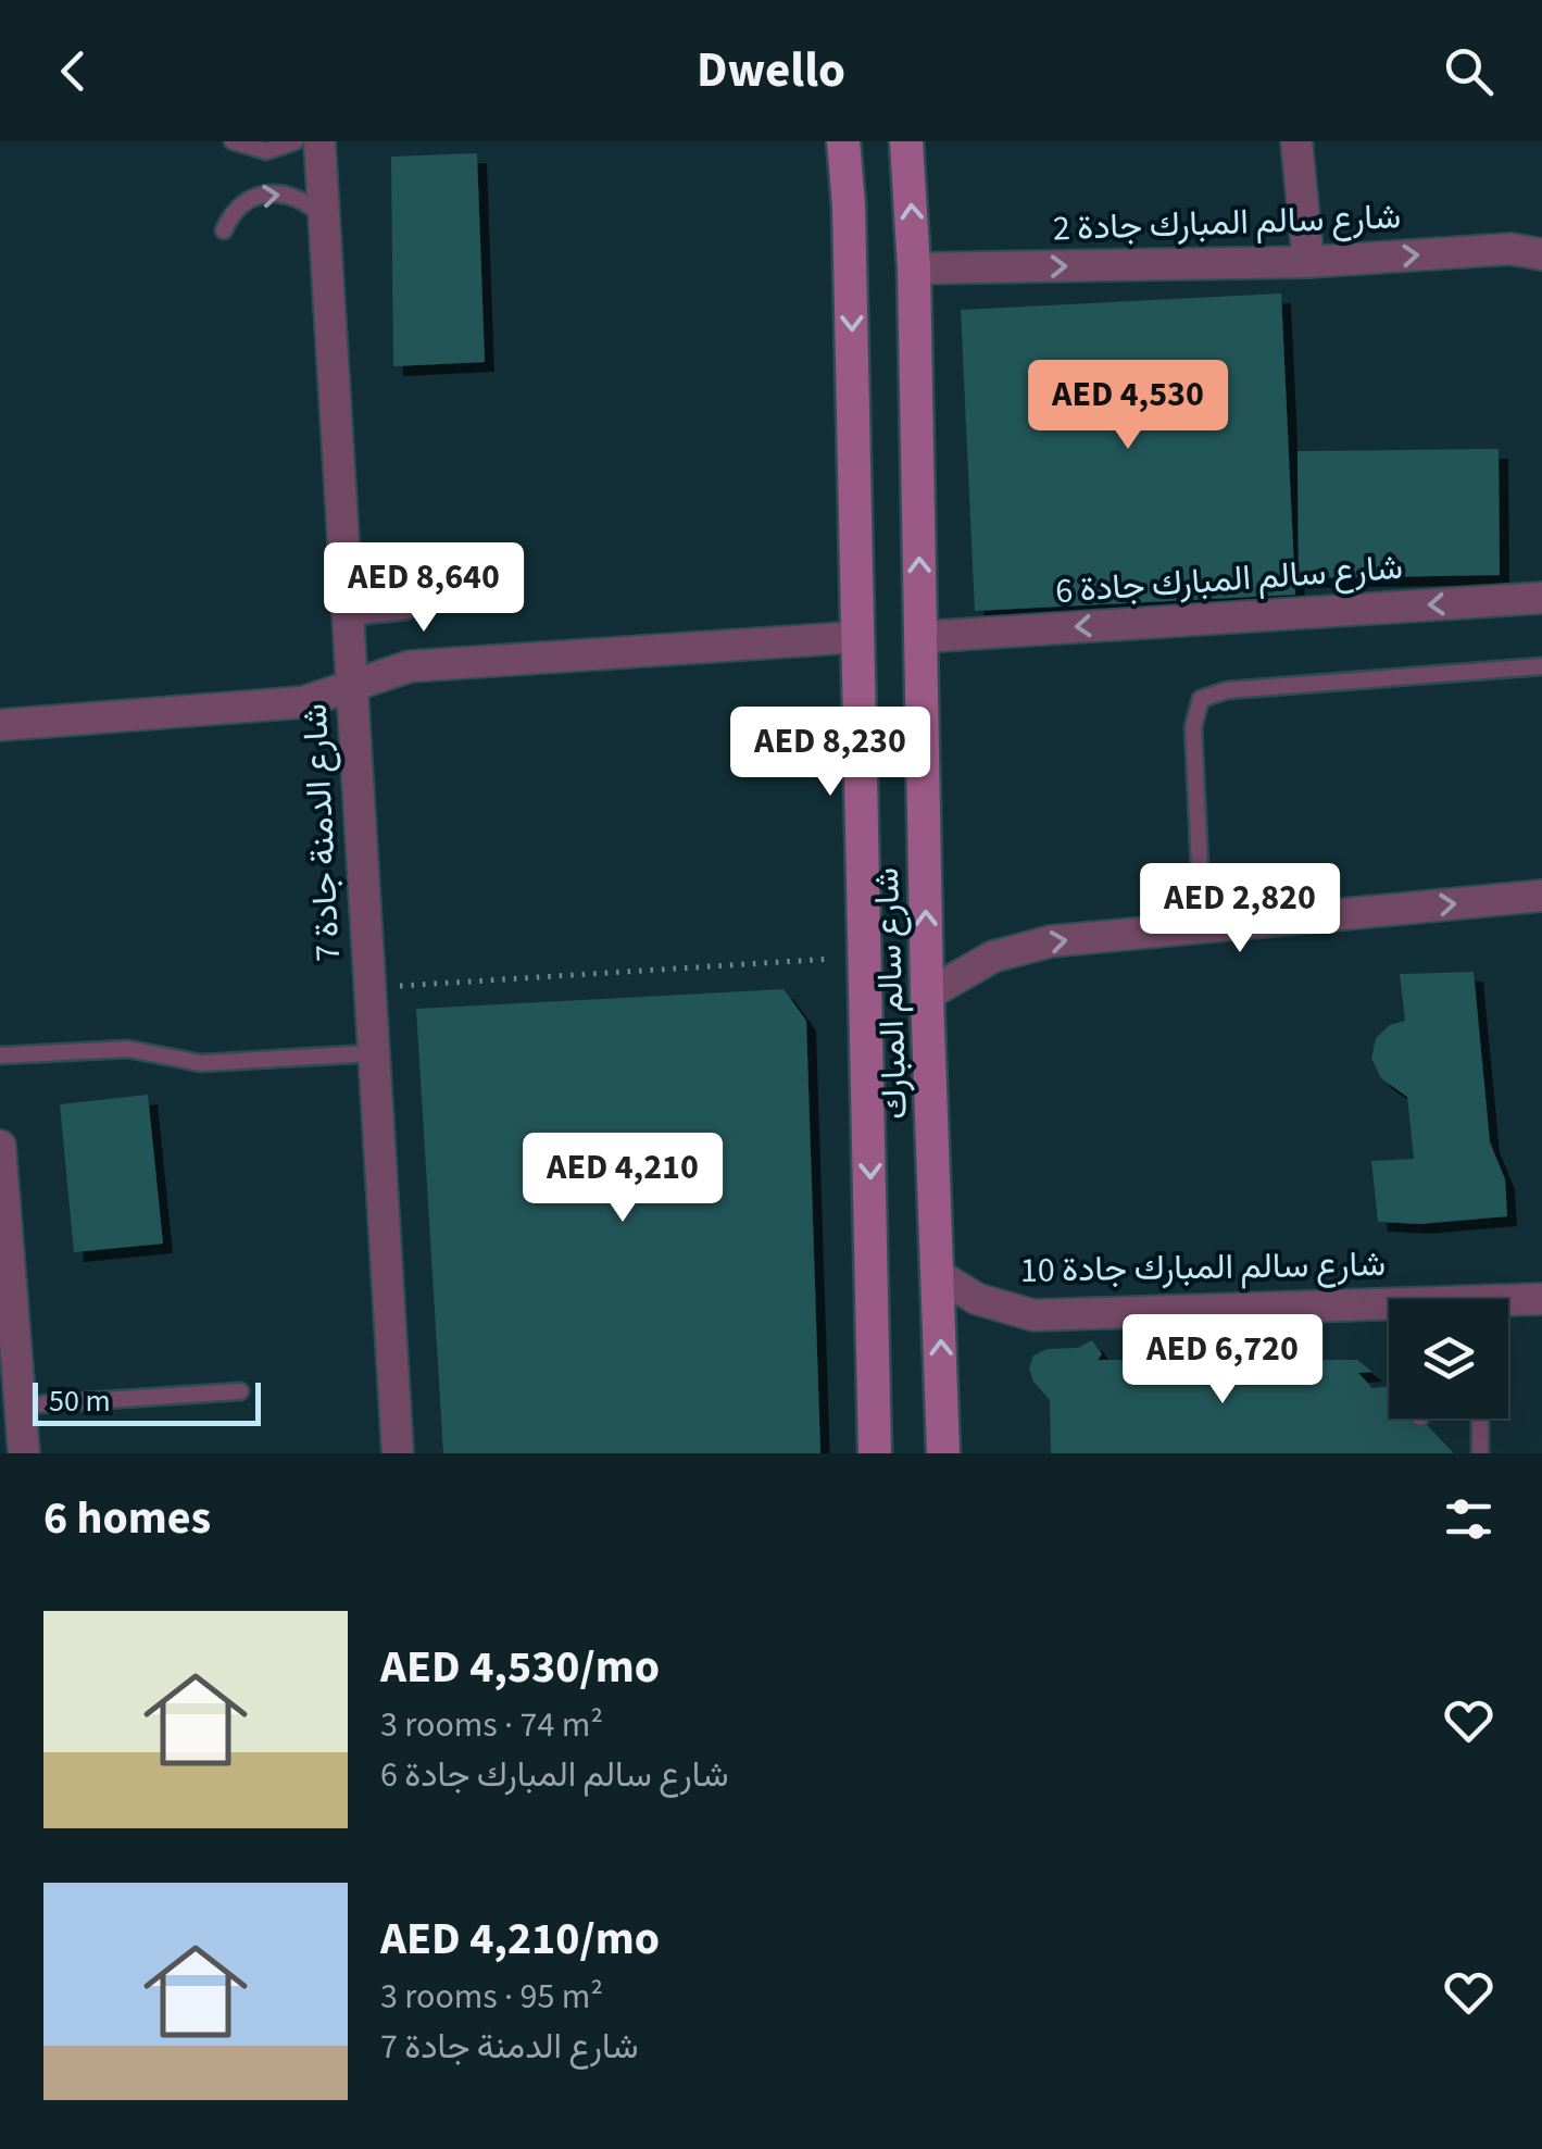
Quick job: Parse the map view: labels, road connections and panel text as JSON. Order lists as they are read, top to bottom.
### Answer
{
  "streets": {
    "main road": ["شارع سالم المبارك"],
    "street": [
      "شارع سالم المبارك جادة 2",
      "شارع سالم المبارك جادة 6",
      "شارع الدمنة جادة 7",
      "شارع سالم المبارك جادة 10"
    ]
  },
  "crossings": [
    ["شارع سالم المبارك جادة 2", "شارع سالم المبارك"],
    ["شارع سالم المبارك جادة 6", "شارع سالم المبارك"],
    ["شارع سالم المبارك", "شارع سالم المبارك جادة 10"]
  ],
  "one_way": ["شارع سالم المبارك جادة 2", "شارع سالم المبارك جادة 6"],
  "scale_bar": "50 m",
  "page": {
    "header": "Dwello",
    "price": [
      "AED 4,530",
      "AED 8,640",
      "AED 8,230",
      "AED 2,820",
      "AED 4,210",
      "AED 6,720"
    ],
    "scale": "50 m",
    "heading": "6 homes",
    "list": [
      {
        "name": "AED 4,530/mo",
        "note": "3 rooms · 74 m² · شارع سالم المبارك جادة 6"
      },
      {
        "name": "AED 4,210/mo",
        "note": "3 rooms · 95 m² · شارع الدمنة جادة 7"
      }
    ]
  }
}
